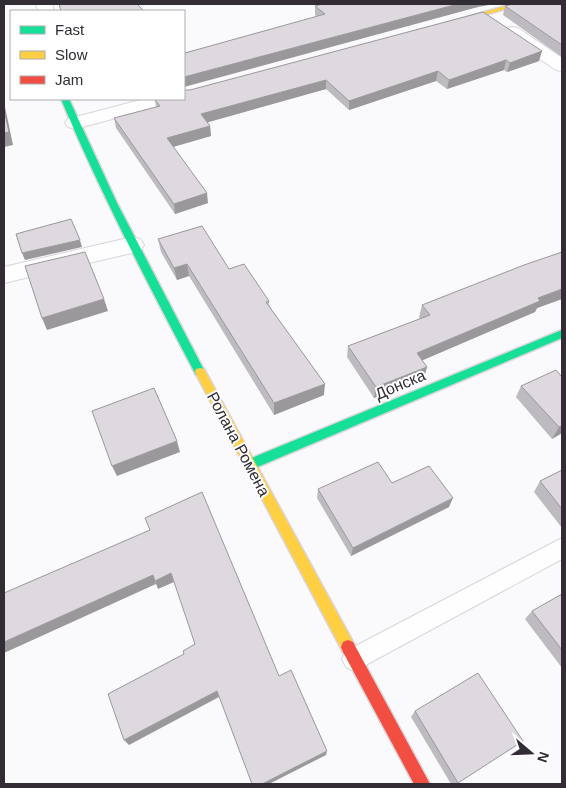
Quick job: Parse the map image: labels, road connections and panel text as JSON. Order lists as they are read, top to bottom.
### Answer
{
  "streets": {
    "street": ["Донска", "Ролана Ромена"]
  },
  "crossings": [
    ["Донска", "Ролана Ромена"]
  ],
  "legend": ["Fast", "Slow", "Jam"],
  "north": "right"
}
